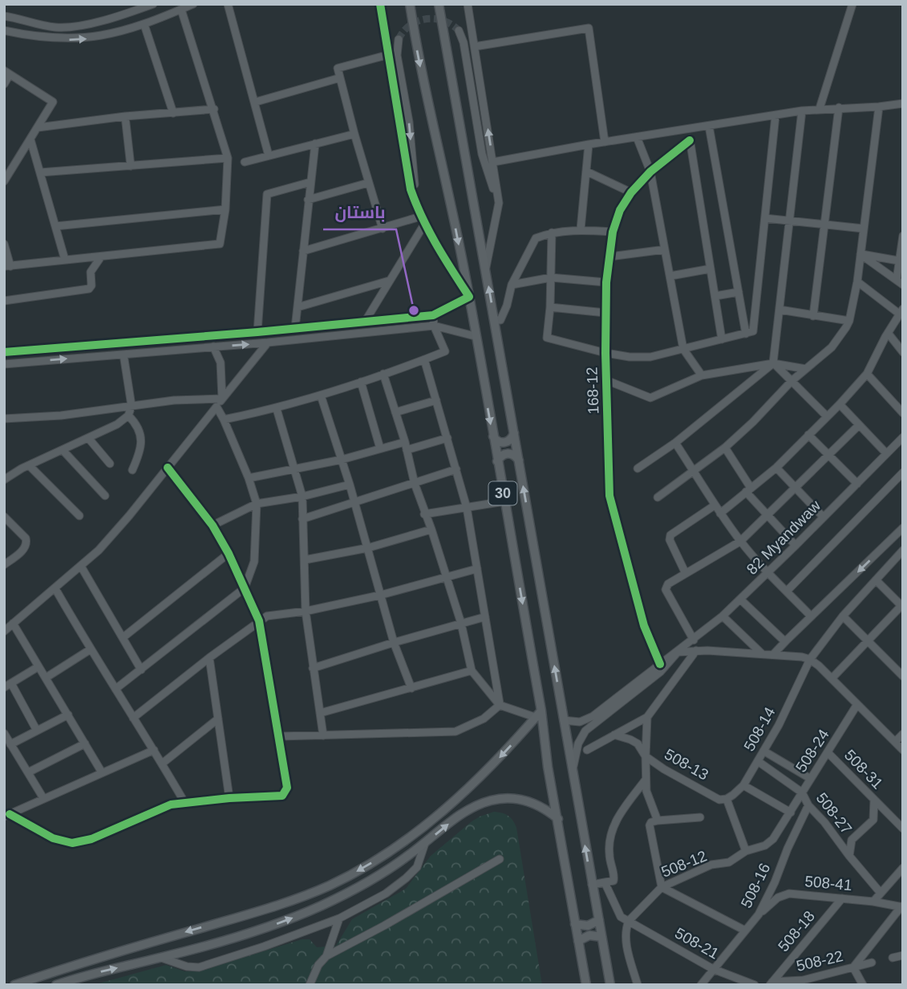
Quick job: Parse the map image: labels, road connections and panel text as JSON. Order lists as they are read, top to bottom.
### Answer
{
  "streets": {
    "main road": ["30"],
    "street": [
      "168-12",
      "82 Myandwaw",
      "508-14",
      "508-24",
      "508-13",
      "508-31",
      "508-27",
      "508-12",
      "508-41",
      "508-16",
      "508-18",
      "508-21",
      "508-22"
    ]
  },
  "crossings": [
    ["508-14", "508-13"],
    ["508-14", "508-27"],
    ["508-24", "508-31"],
    ["508-24", "508-27"],
    ["508-24", "508-12"],
    ["508-27", "508-16"],
    ["508-12", "508-21"],
    ["508-41", "508-16"],
    ["508-41", "508-18"],
    ["508-16", "508-21"],
    ["508-18", "508-22"]
  ],
  "places": ["باستان"]
}
